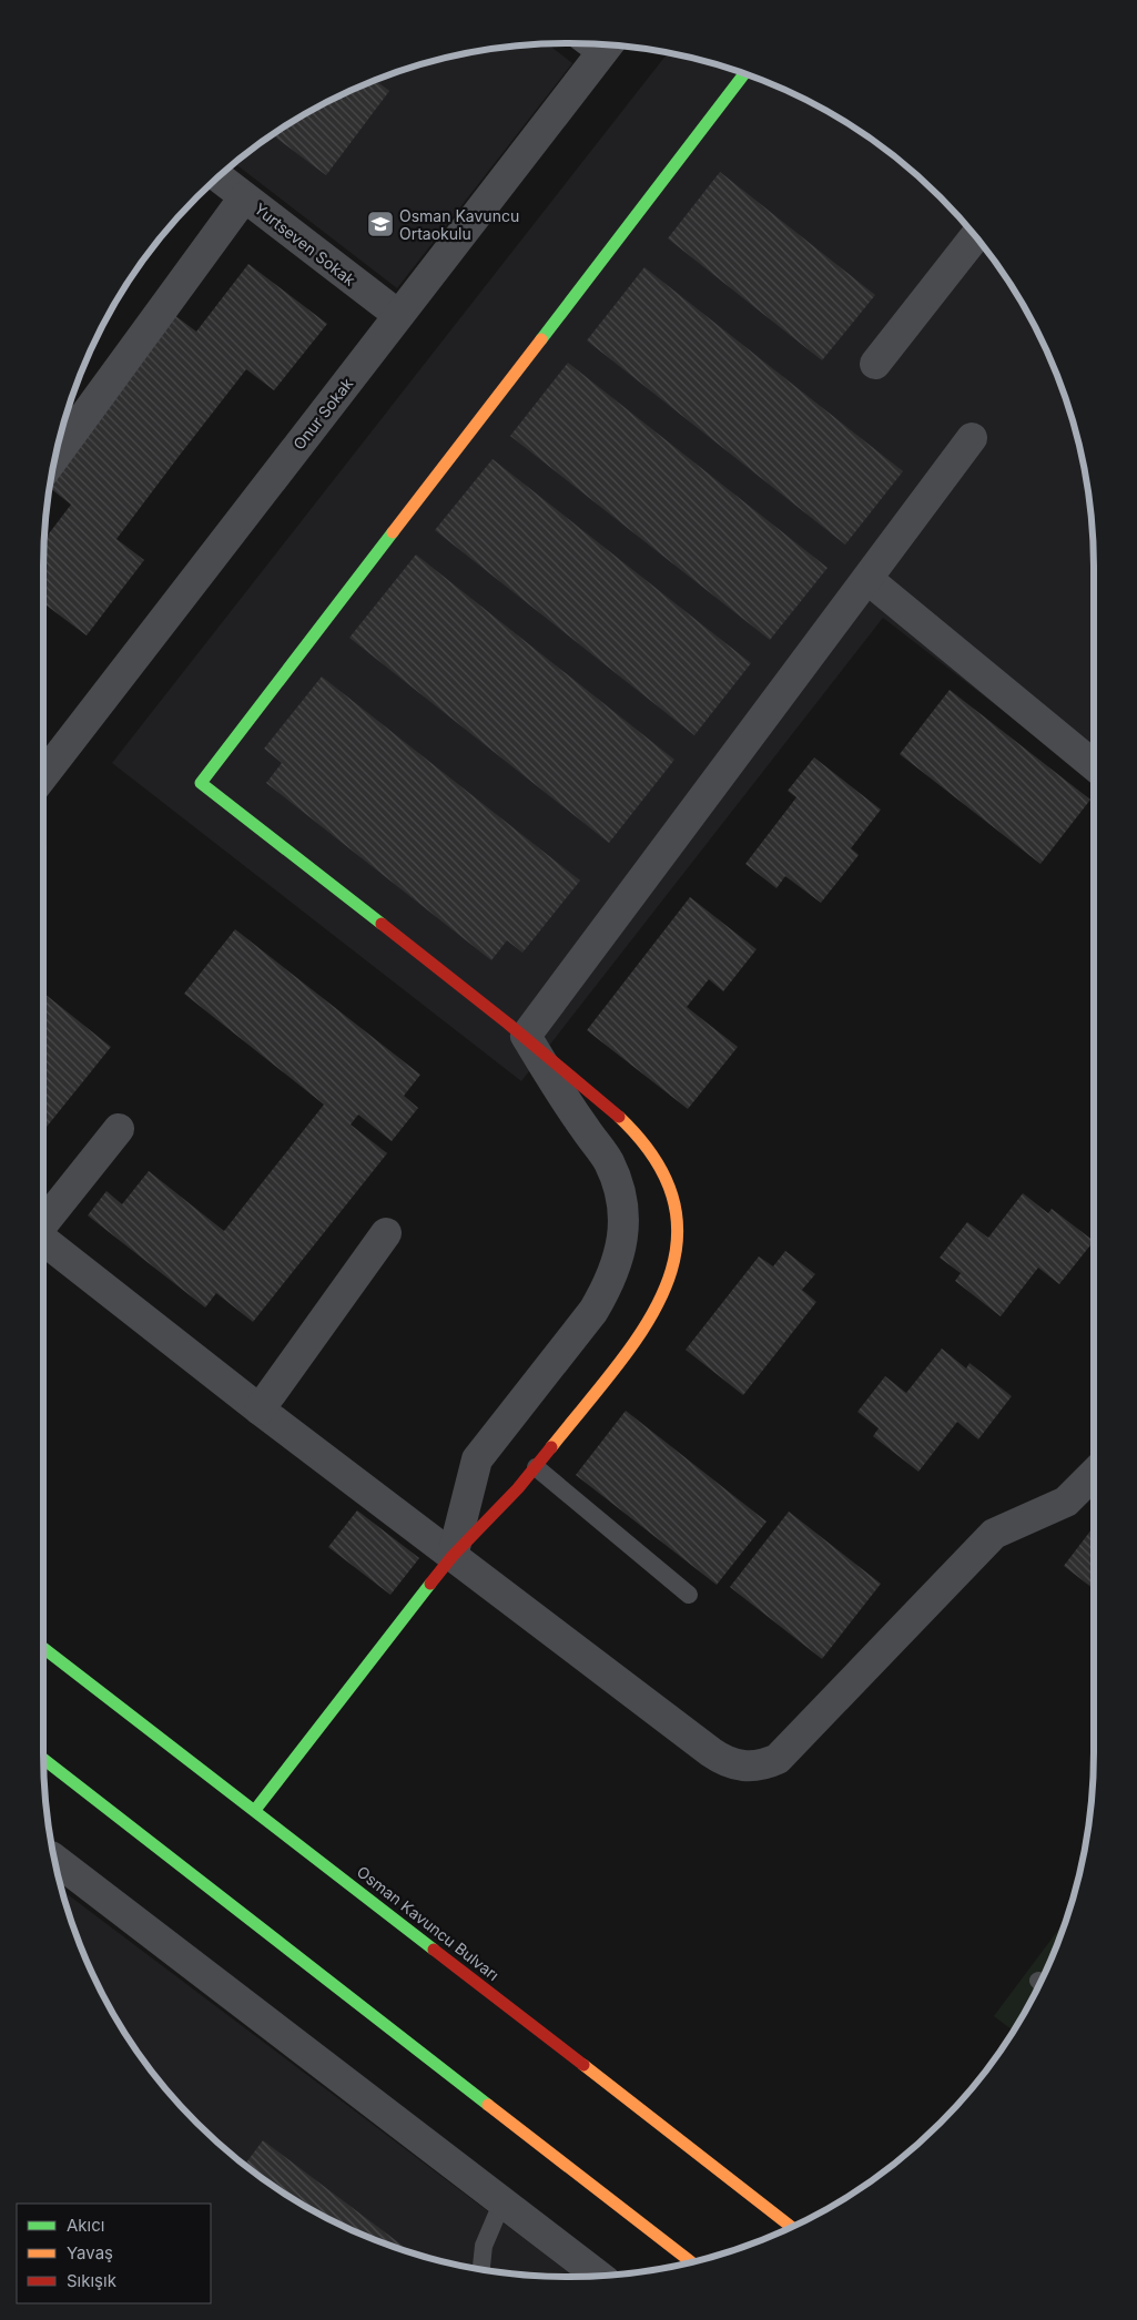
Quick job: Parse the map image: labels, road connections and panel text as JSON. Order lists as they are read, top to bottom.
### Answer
{
  "streets": {
    "main road": ["Osman Kavuncu Bulvarı"],
    "street": ["Yurtseven Sokak", "Onur Sokak"]
  },
  "crossings": [
    ["Yurtseven Sokak", "Onur Sokak"]
  ],
  "places": {
    "school or university": ["Osman Kavuncu Ortaokulu"]
  },
  "legend": ["Akıcı", "Yavaş", "Sıkışık"]
}
